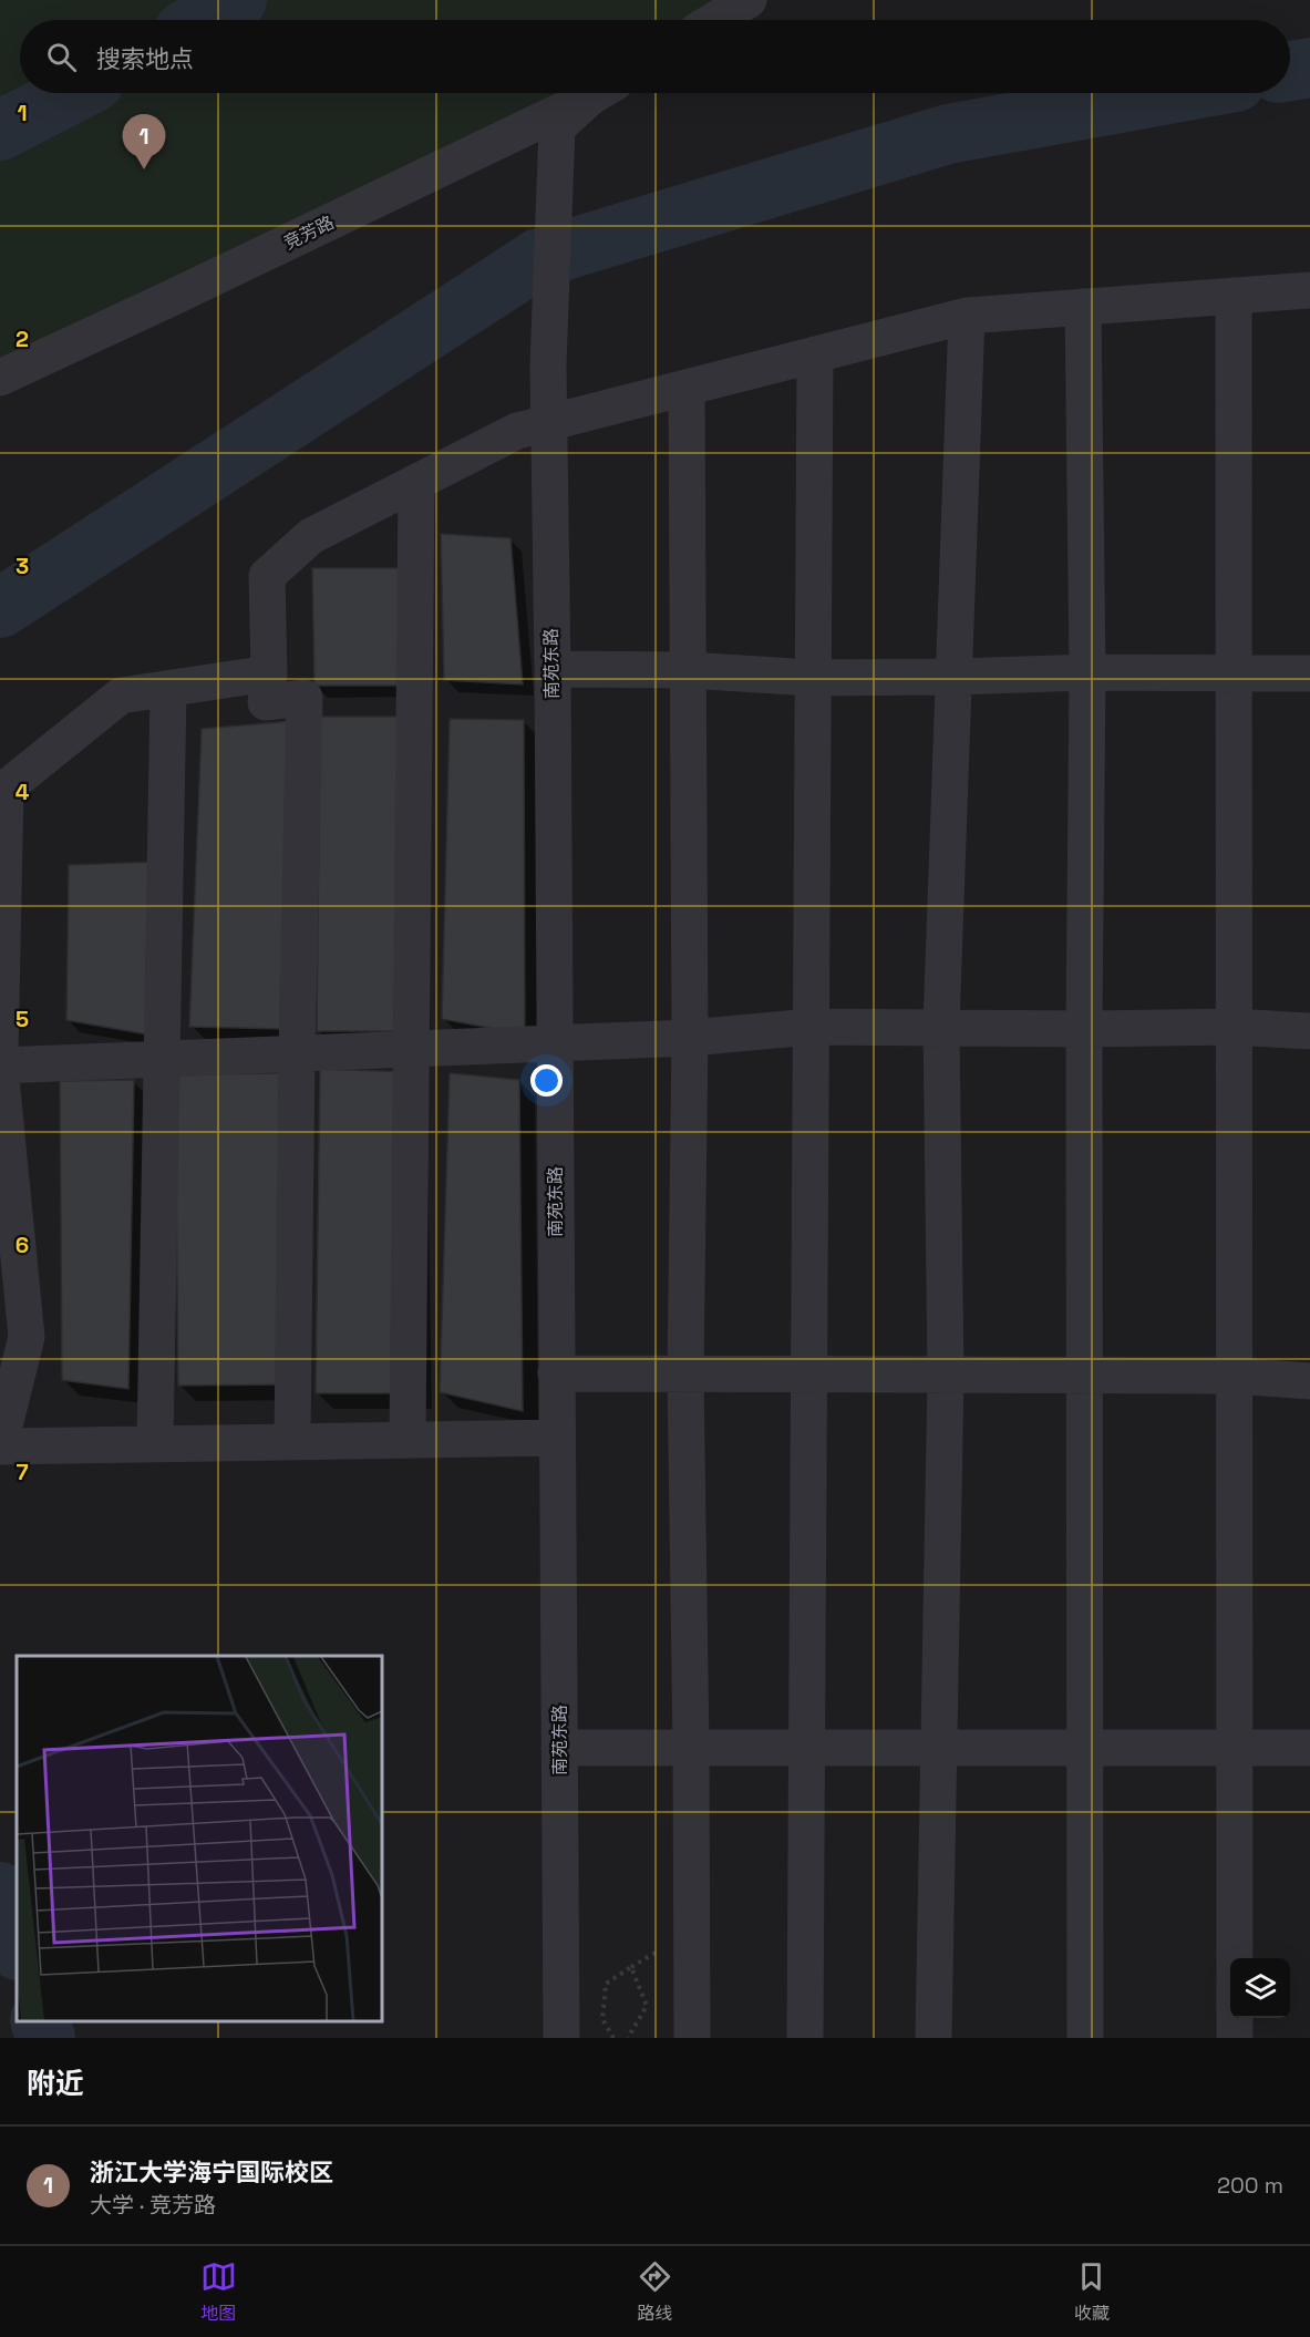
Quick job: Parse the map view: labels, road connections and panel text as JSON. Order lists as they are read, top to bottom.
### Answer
{
  "streets": {
    "street": ["竞芳路", "南苑东路"]
  },
  "page": {
    "search": "搜索地点",
    "pins": "1",
    "heading": "附近",
    "list": [
      {
        "mark": "1",
        "name": "浙江大学海宁国际校区",
        "note": "大学 · 竞芳路",
        "value": "200 m"
      }
    ],
    "nav": ["地图", "路线", "收藏"]
  },
  "grid": {
    "rows": [
      "1",
      "2",
      "3",
      "4",
      "5",
      "6",
      "7"
    ]
  }
}
